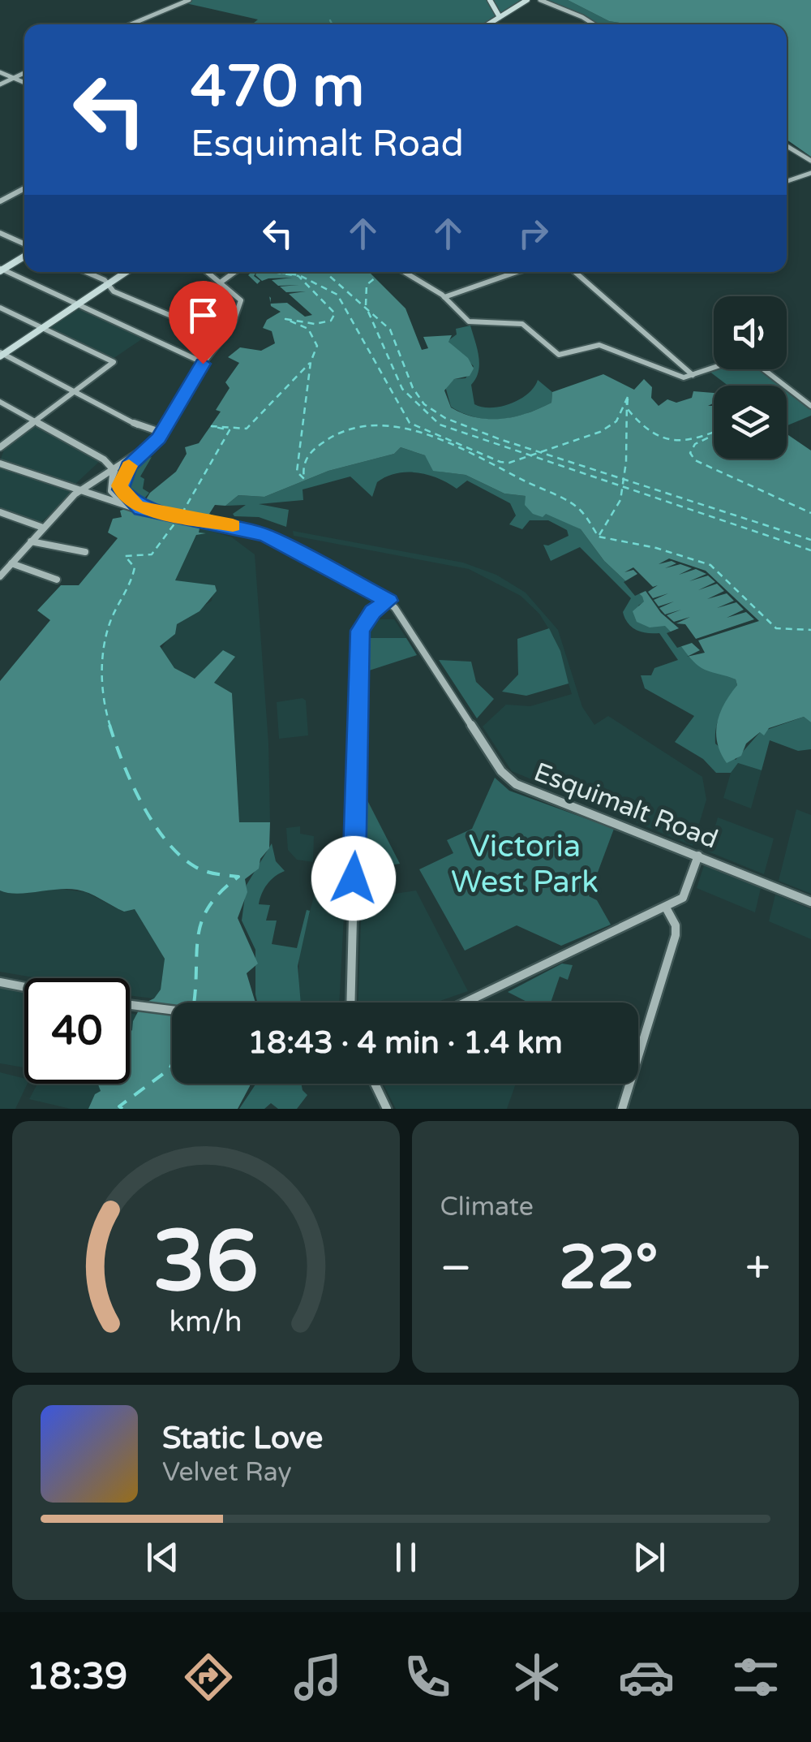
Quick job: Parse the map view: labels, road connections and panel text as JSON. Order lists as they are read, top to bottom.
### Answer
{
  "streets": {
    "main road": ["Esquimalt Road"]
  },
  "parks": ["Victoria West Park"],
  "page": {
    "turn": ["470 m", "Esquimalt Road"],
    "limit": "40",
    "trip": "18:43 · 4 min · 1.4 km",
    "tile": "Climate",
    "heat": ["−", "22°", "+"],
    "song": ["Static Love", "Velvet Ray"],
    "tabs": "18:39",
    "gauge": ["36", "km/h"]
  }
}
